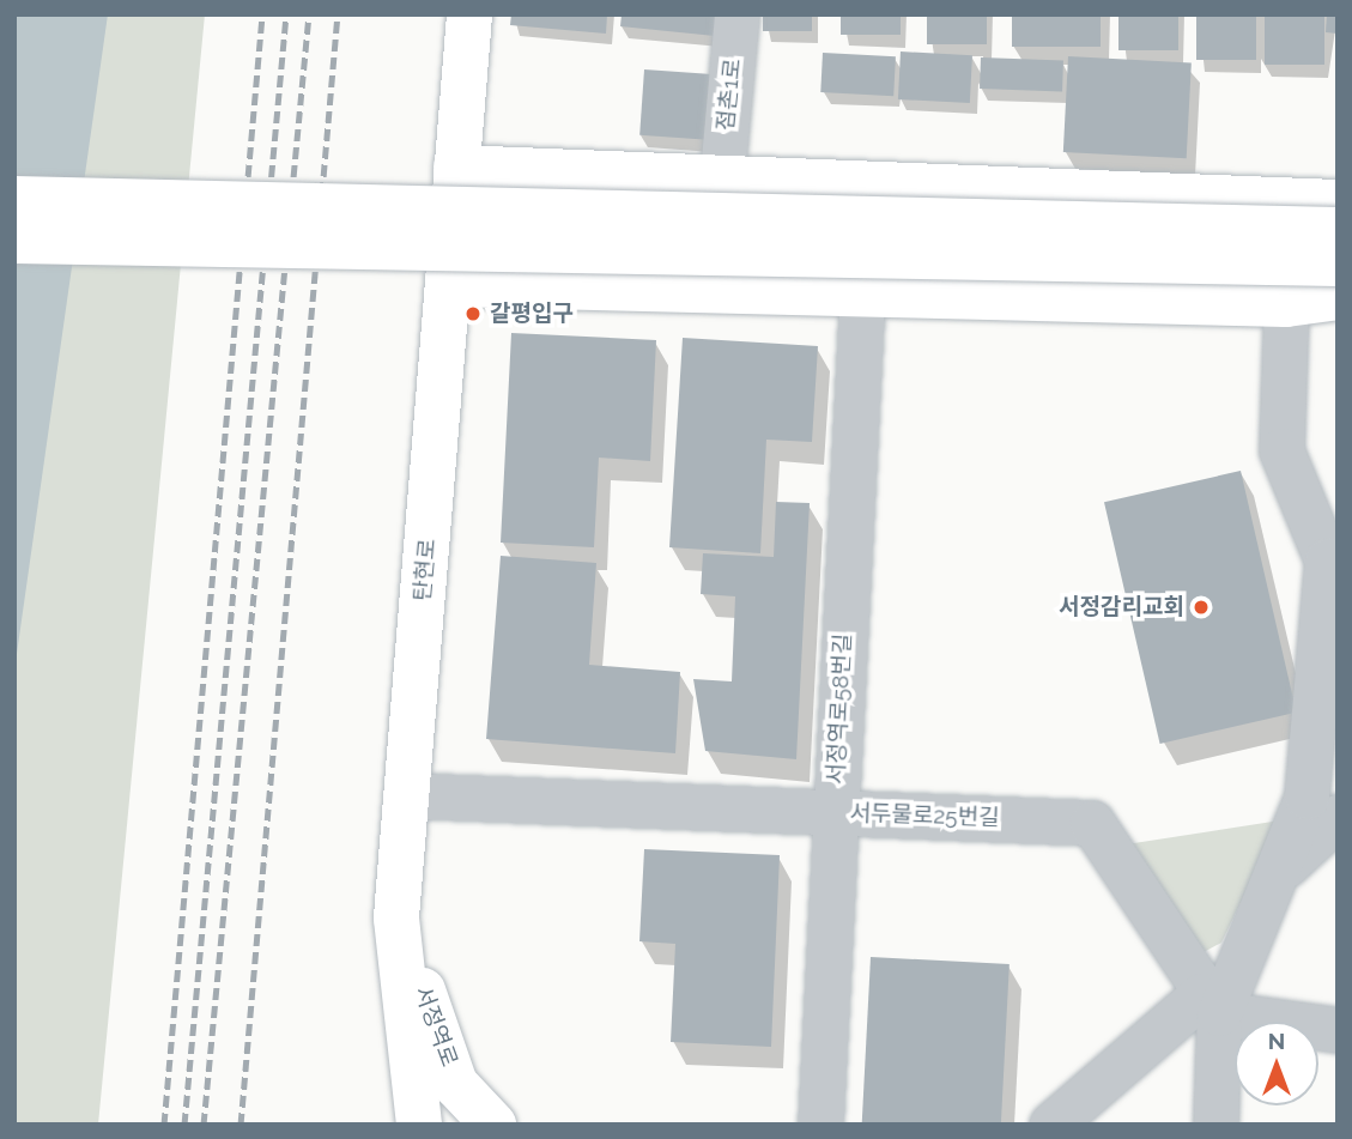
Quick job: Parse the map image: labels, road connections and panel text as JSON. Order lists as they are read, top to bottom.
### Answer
{
  "streets": {
    "street": [
      "점촌1로",
      "탄현로",
      "서정역로58번길",
      "서두물로25번길",
      "서정역로"
    ]
  },
  "crossings": [
    ["탄현로", "서두물로25번길"],
    ["탄현로", "서정역로"],
    ["서정역로58번길", "서두물로25번길"]
  ],
  "places": ["갈평입구", "서정감리교회"],
  "north": "top"
}
